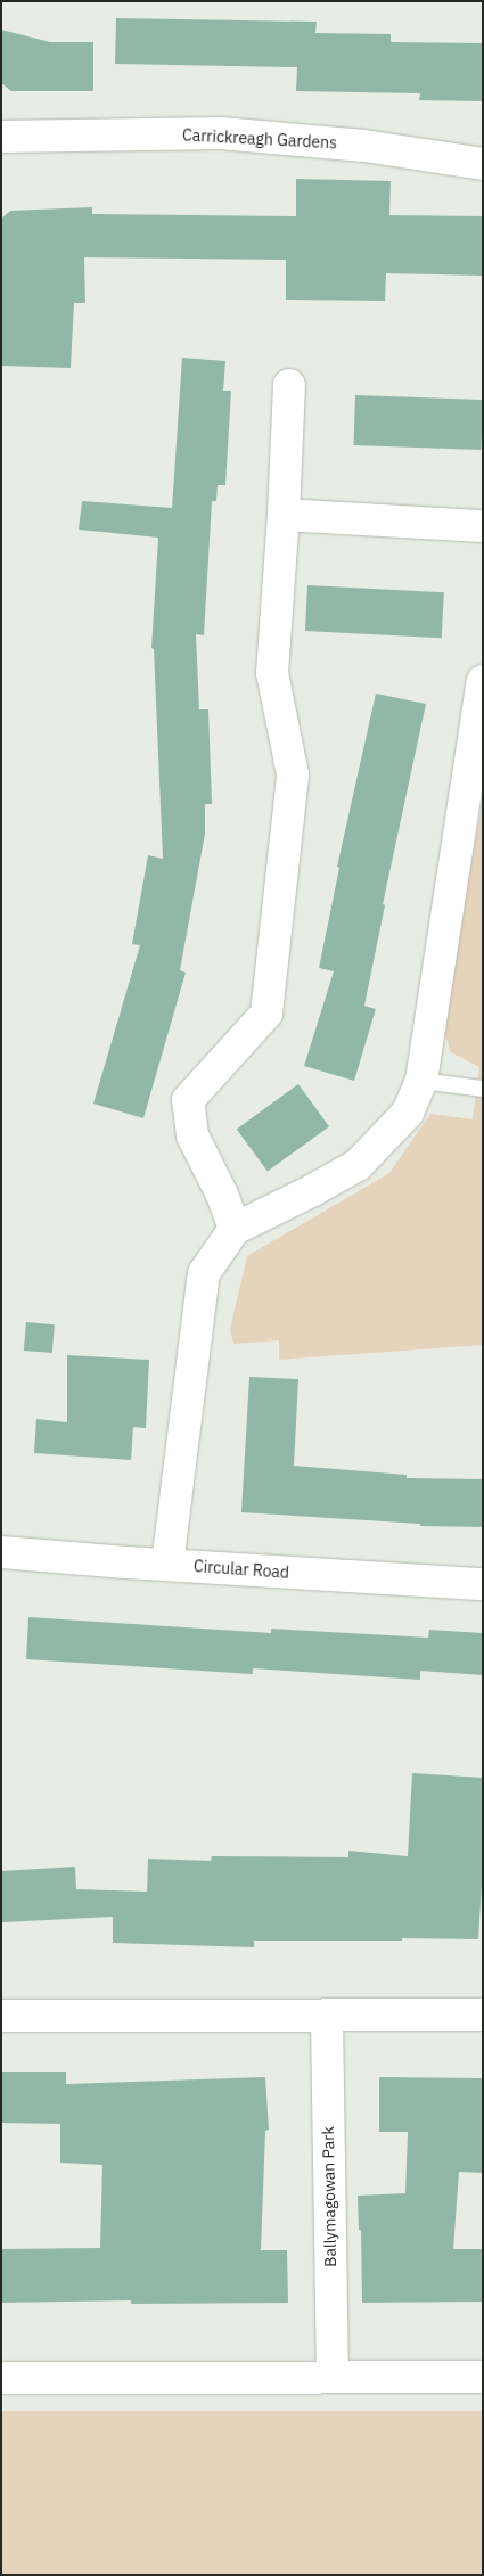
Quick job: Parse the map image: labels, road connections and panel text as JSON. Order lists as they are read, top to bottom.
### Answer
{
  "streets": {
    "street": ["Carrickreagh Gardens", "Circular Road", "Ballymagowan Park"]
  }
}
